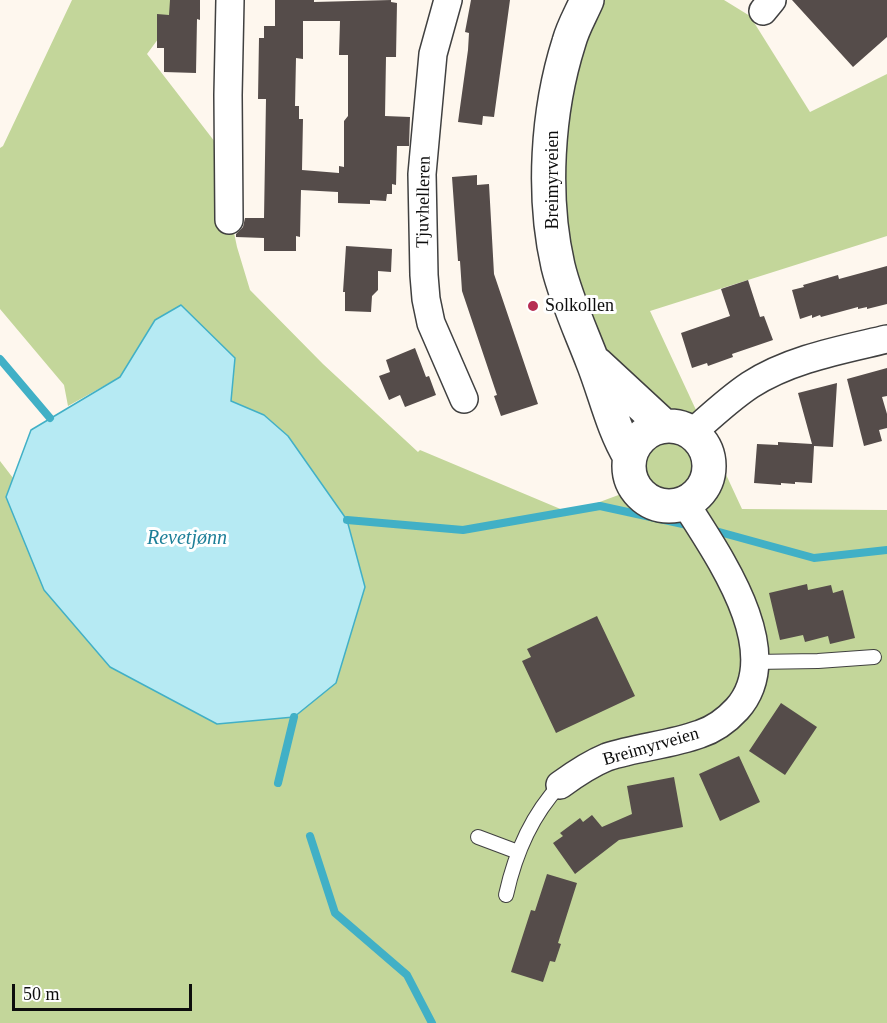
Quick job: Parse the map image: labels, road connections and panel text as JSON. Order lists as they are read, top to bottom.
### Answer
{
  "streets": {
    "street": ["Breimyrveien", "Tjuvhelleren"]
  },
  "water": ["Revetjønn"],
  "places": ["Solkollen"],
  "scale_bar": "50 m"
}
